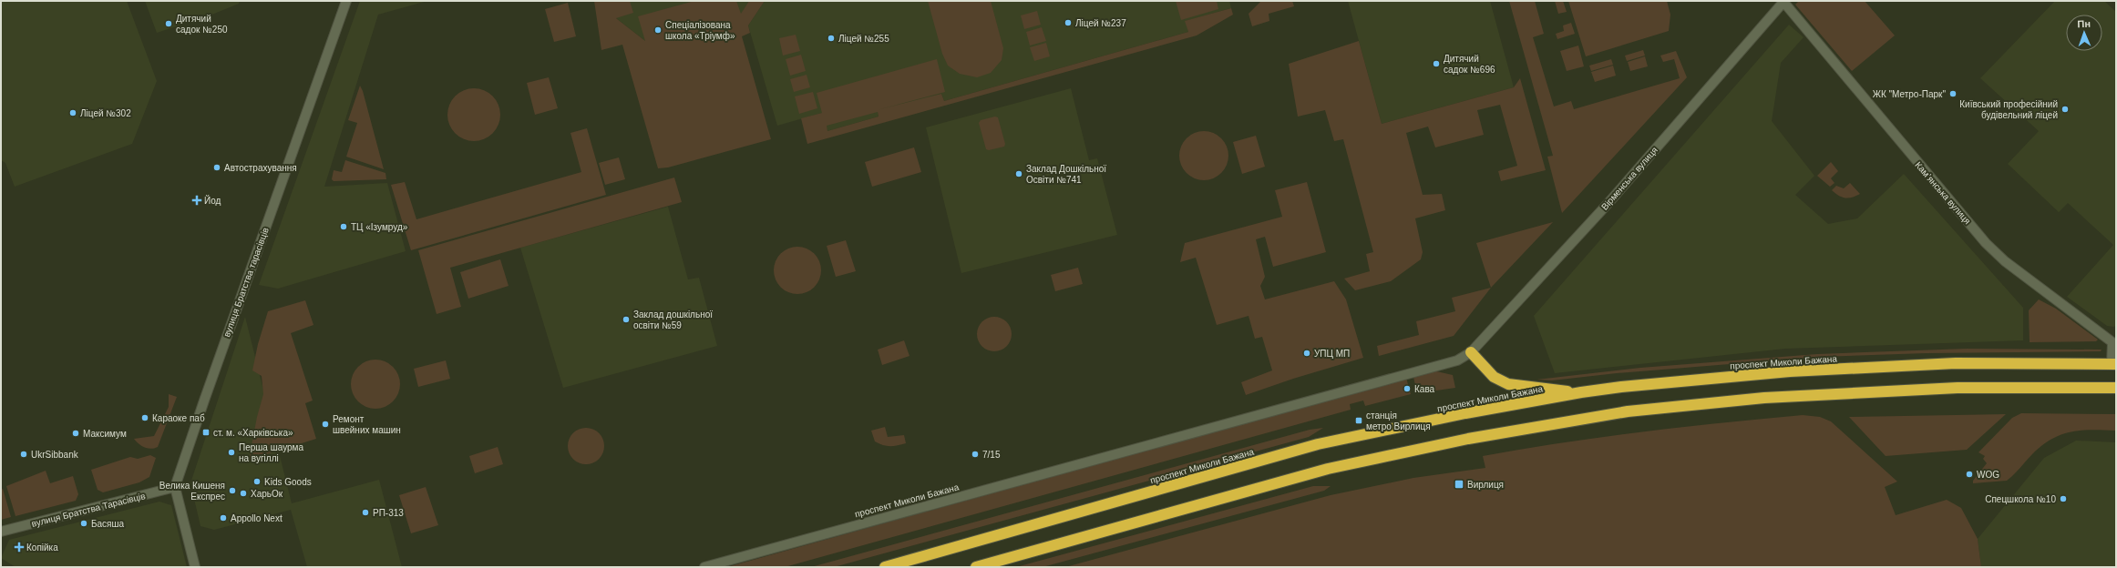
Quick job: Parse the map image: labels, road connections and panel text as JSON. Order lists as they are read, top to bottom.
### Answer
{
  "streets": {
    "highway": ["проспект Миколи Бажана"],
    "street": [
      "Вірменська вулиця",
      "Камʼянська вулиця",
      "вулиця Братства тарасівців",
      "вулиця Братства Тарасівців"
    ]
  },
  "crossings": [
    ["Вірменська вулиця", "Камʼянська вулиця"],
    ["Вірменська вулиця", "проспект Миколи Бажана"],
    ["Камʼянська вулиця", "проспект Миколи Бажана"],
    ["вулиця Братства тарасівців", "вулиця Братства Тарасівців"]
  ],
  "places": {
    "other": [
      "Ліцей №237",
      "Дитячий садок №250",
      "Спеціалізована школа «Тріумф»",
      "Ліцей №255",
      "Дитячий садок №696",
      "ЖК \"Метро-Парк\"",
      "Київський професійний будівельний ліцей",
      "Ліцей №302",
      "Автострахування",
      "Заклад Дошкільної Освіти №741",
      "ТЦ «Ізумруд»",
      "Заклад дошкільної освіти №59",
      "УПЦ МП",
      "Кава",
      "Караоке паб",
      "Ремонт швейних машин",
      "Максимум",
      "Перша шаурма на вугіллі",
      "UkrSibbank",
      "7/15",
      "WOG",
      "Kids Goods",
      "Велика Кишеня Експрес",
      "ХарьОк",
      "Спецшкола №10",
      "РП-313",
      "Appollo Next",
      "Басяша"
    ],
    "health": ["Йод", "Копійка"],
    "transit": ["станція метро Вирлиця", "ст. м. «Харківська»", "Вирлиця"]
  },
  "north": "top"
}
